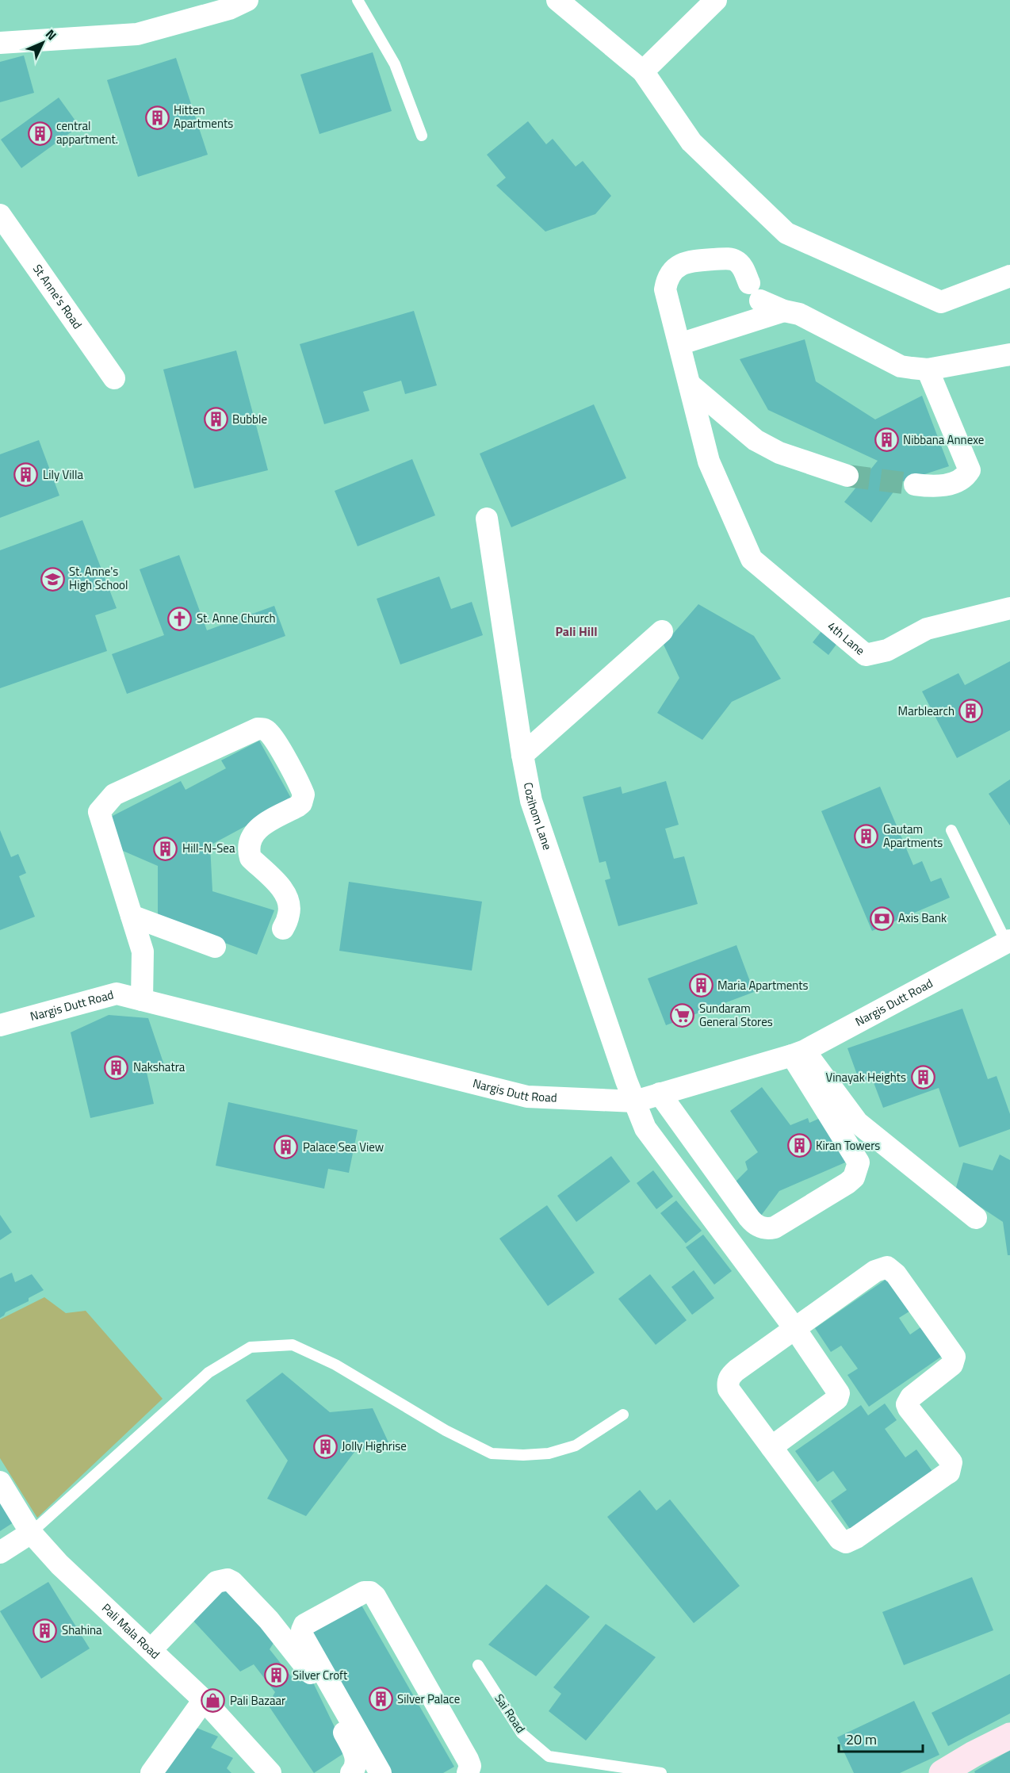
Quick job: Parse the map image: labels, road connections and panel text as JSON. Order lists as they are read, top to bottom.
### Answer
{
  "streets": {
    "street": [
      "St Anne's Road",
      "4th Lane",
      "Cozihom Lane",
      "Nargis Dutt Road",
      "Pali Mala Road"
    ],
    "lane": ["Sai Road"]
  },
  "crossings": [
    ["Cozihom Lane", "Nargis Dutt Road"]
  ],
  "districts": ["Pali Hill"],
  "places": {
    "building": [
      "Hitten Apartments",
      "central appartment.",
      "Bubble",
      "Nibbana Annexe",
      "Lily Villa",
      "Marblearch",
      "Gautam Apartments",
      "Hill-N-Sea",
      "Maria Apartments",
      "Nakshatra",
      "Vinayak Heights",
      "Kiran Towers",
      "Palace Sea View",
      "Jolly Highrise",
      "Shahina",
      "Silver Croft",
      "Silver Palace"
    ],
    "school or university": ["St. Anne's High School"],
    "church": ["St. Anne Church"],
    "bank": ["Axis Bank"],
    "supermarket": ["Sundaram General Stores"],
    "shop": ["Pali Bazaar"]
  },
  "scale_bar": "20 m",
  "north": "top right"
}
